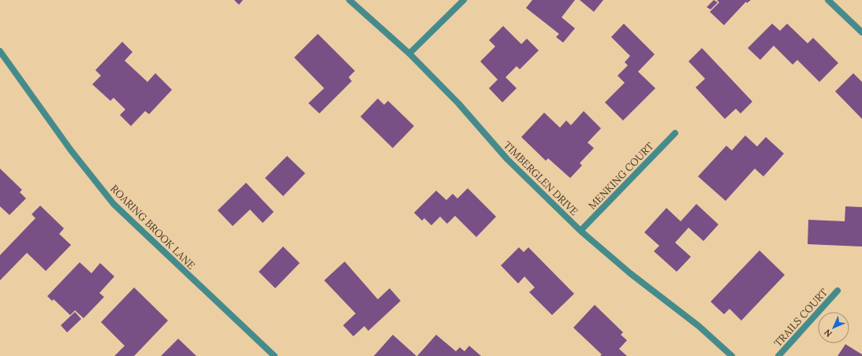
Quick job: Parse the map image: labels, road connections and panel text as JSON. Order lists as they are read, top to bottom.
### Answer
{
  "streets": {
    "street": [
      "MENKING COURT",
      "TIMBERGLEN DRIVE",
      "ROARING BROOK LANE",
      "TRAILS COURT"
    ]
  },
  "crossings": [
    ["MENKING COURT", "TIMBERGLEN DRIVE"]
  ],
  "north": "bottom left"
}
